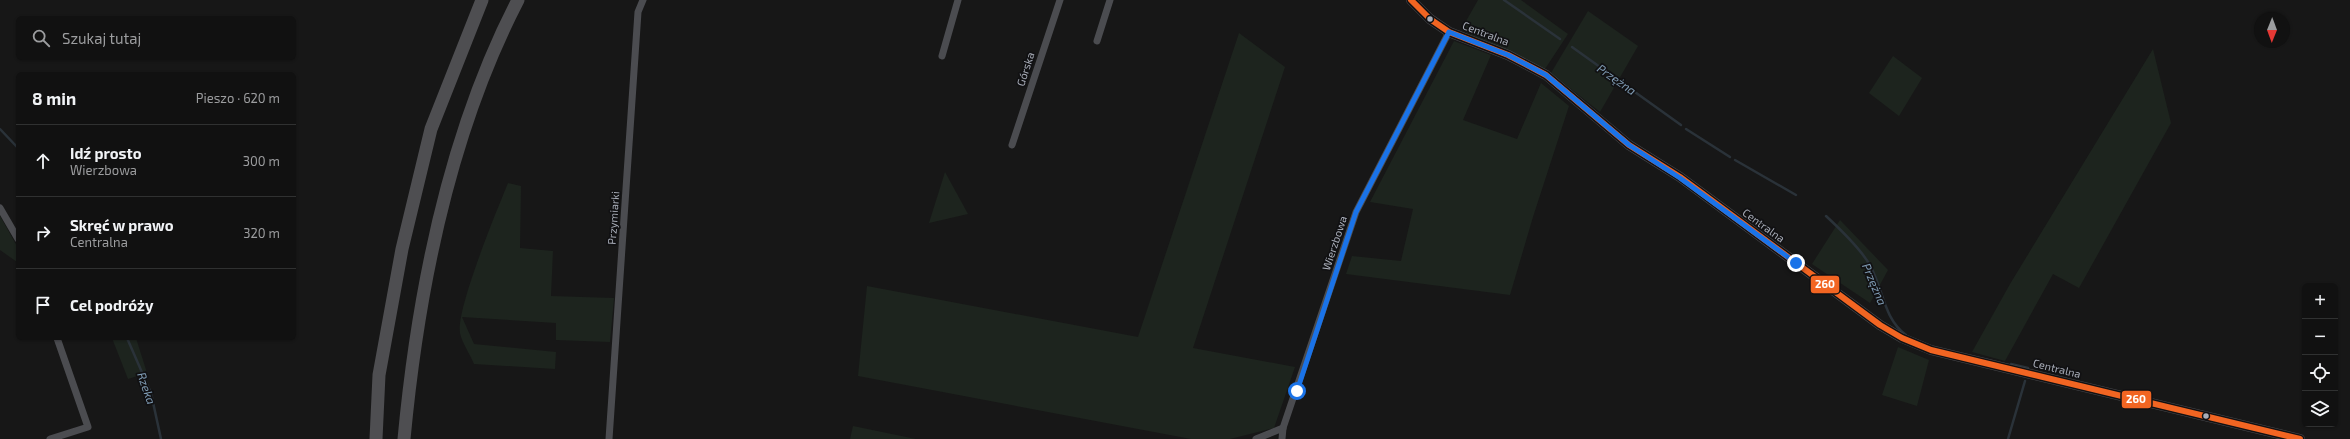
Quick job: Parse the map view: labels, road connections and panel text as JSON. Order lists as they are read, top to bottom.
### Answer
{
  "streets": {
    "street": [
      "Centralna",
      "Górska",
      "Przymiarki",
      "Wierzbowa"
    ]
  },
  "crossings": [
    ["Centralna", "Wierzbowa"]
  ],
  "water": ["Przężna", "Rzeka"],
  "lines": ["transit line 260"],
  "north": "bottom",
  "page": {
    "search": "Szukaj tutaj",
    "heading": ["8 min", "Pieszo · 620 m"],
    "list": [
      ["Idź prosto", "Wierzbowa", "300 m"],
      ["Skręć w prawo", "Centralna", "320 m"],
      "Cel podróży"
    ],
    "map_buttons": ["+", "−"]
  }
}
